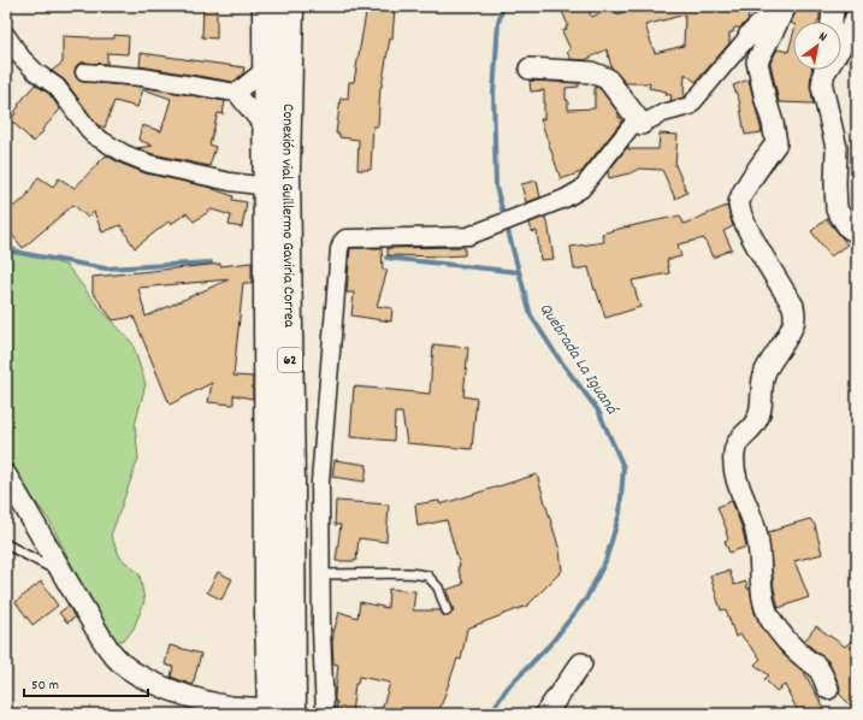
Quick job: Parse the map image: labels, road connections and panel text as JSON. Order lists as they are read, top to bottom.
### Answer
{
  "streets": {
    "highway": ["Conexión vial Guillermo Gaviria Correa", "62"]
  },
  "water": ["Quebrada La Iguaná"],
  "scale_bar": "50 m",
  "north": "top right"
}
